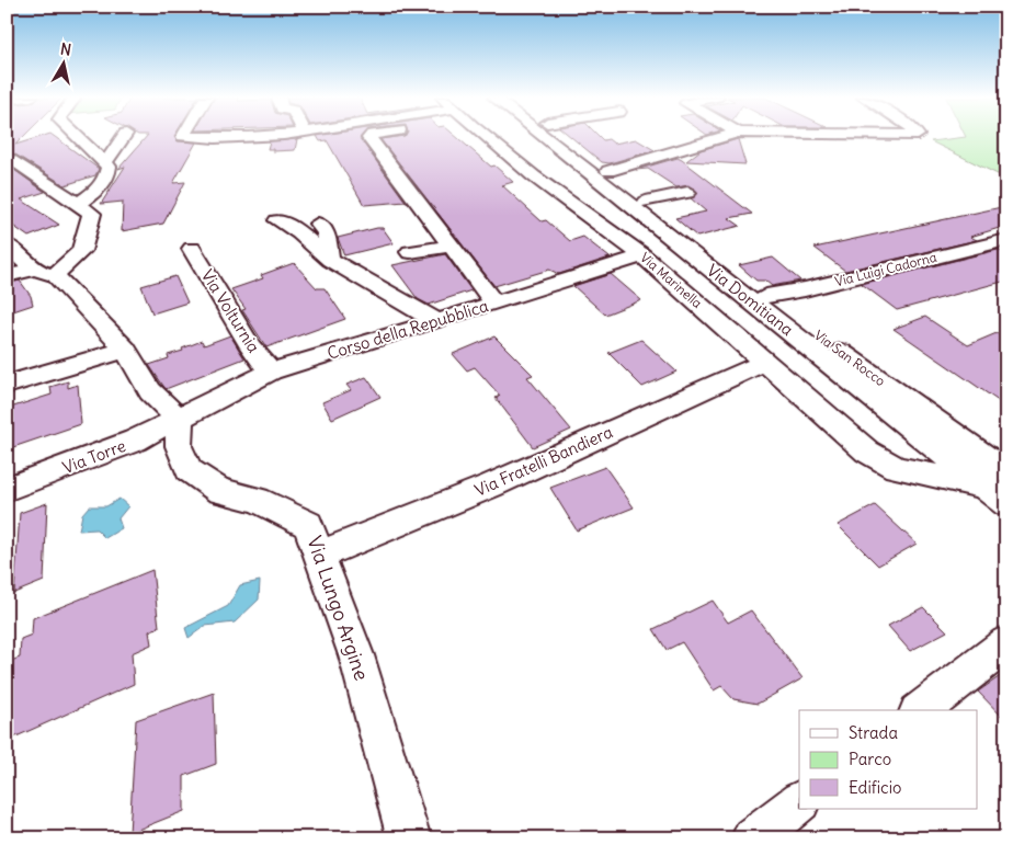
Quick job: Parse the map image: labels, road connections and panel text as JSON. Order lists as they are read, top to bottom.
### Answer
{
  "streets": {
    "street": [
      "Via Luigi Cadorna",
      "Via Marinella",
      "Via Domitiana",
      "Via Volturnia",
      "Corso della Repubblica",
      "Via San Rocco",
      "Via Torre",
      "Via Fratelli Bandiera",
      "Via Lungo Argine"
    ]
  },
  "crossings": [
    ["Via Luigi Cadorna", "Via San Rocco"],
    ["Via Marinella", "Via Domitiana"],
    ["Via Marinella", "Corso della Repubblica"],
    ["Via Marinella", "Via San Rocco"],
    ["Via Marinella", "Via Fratelli Bandiera"],
    ["Via Domitiana", "Via San Rocco"],
    ["Via Volturnia", "Corso della Repubblica"],
    ["Corso della Repubblica", "Via Torre"],
    ["Corso della Repubblica", "Via Lungo Argine"],
    ["Via Torre", "Via Lungo Argine"],
    ["Via Fratelli Bandiera", "Via Lungo Argine"]
  ],
  "legend": ["Strada", "Parco", "Edificio"],
  "north": "top"
}
